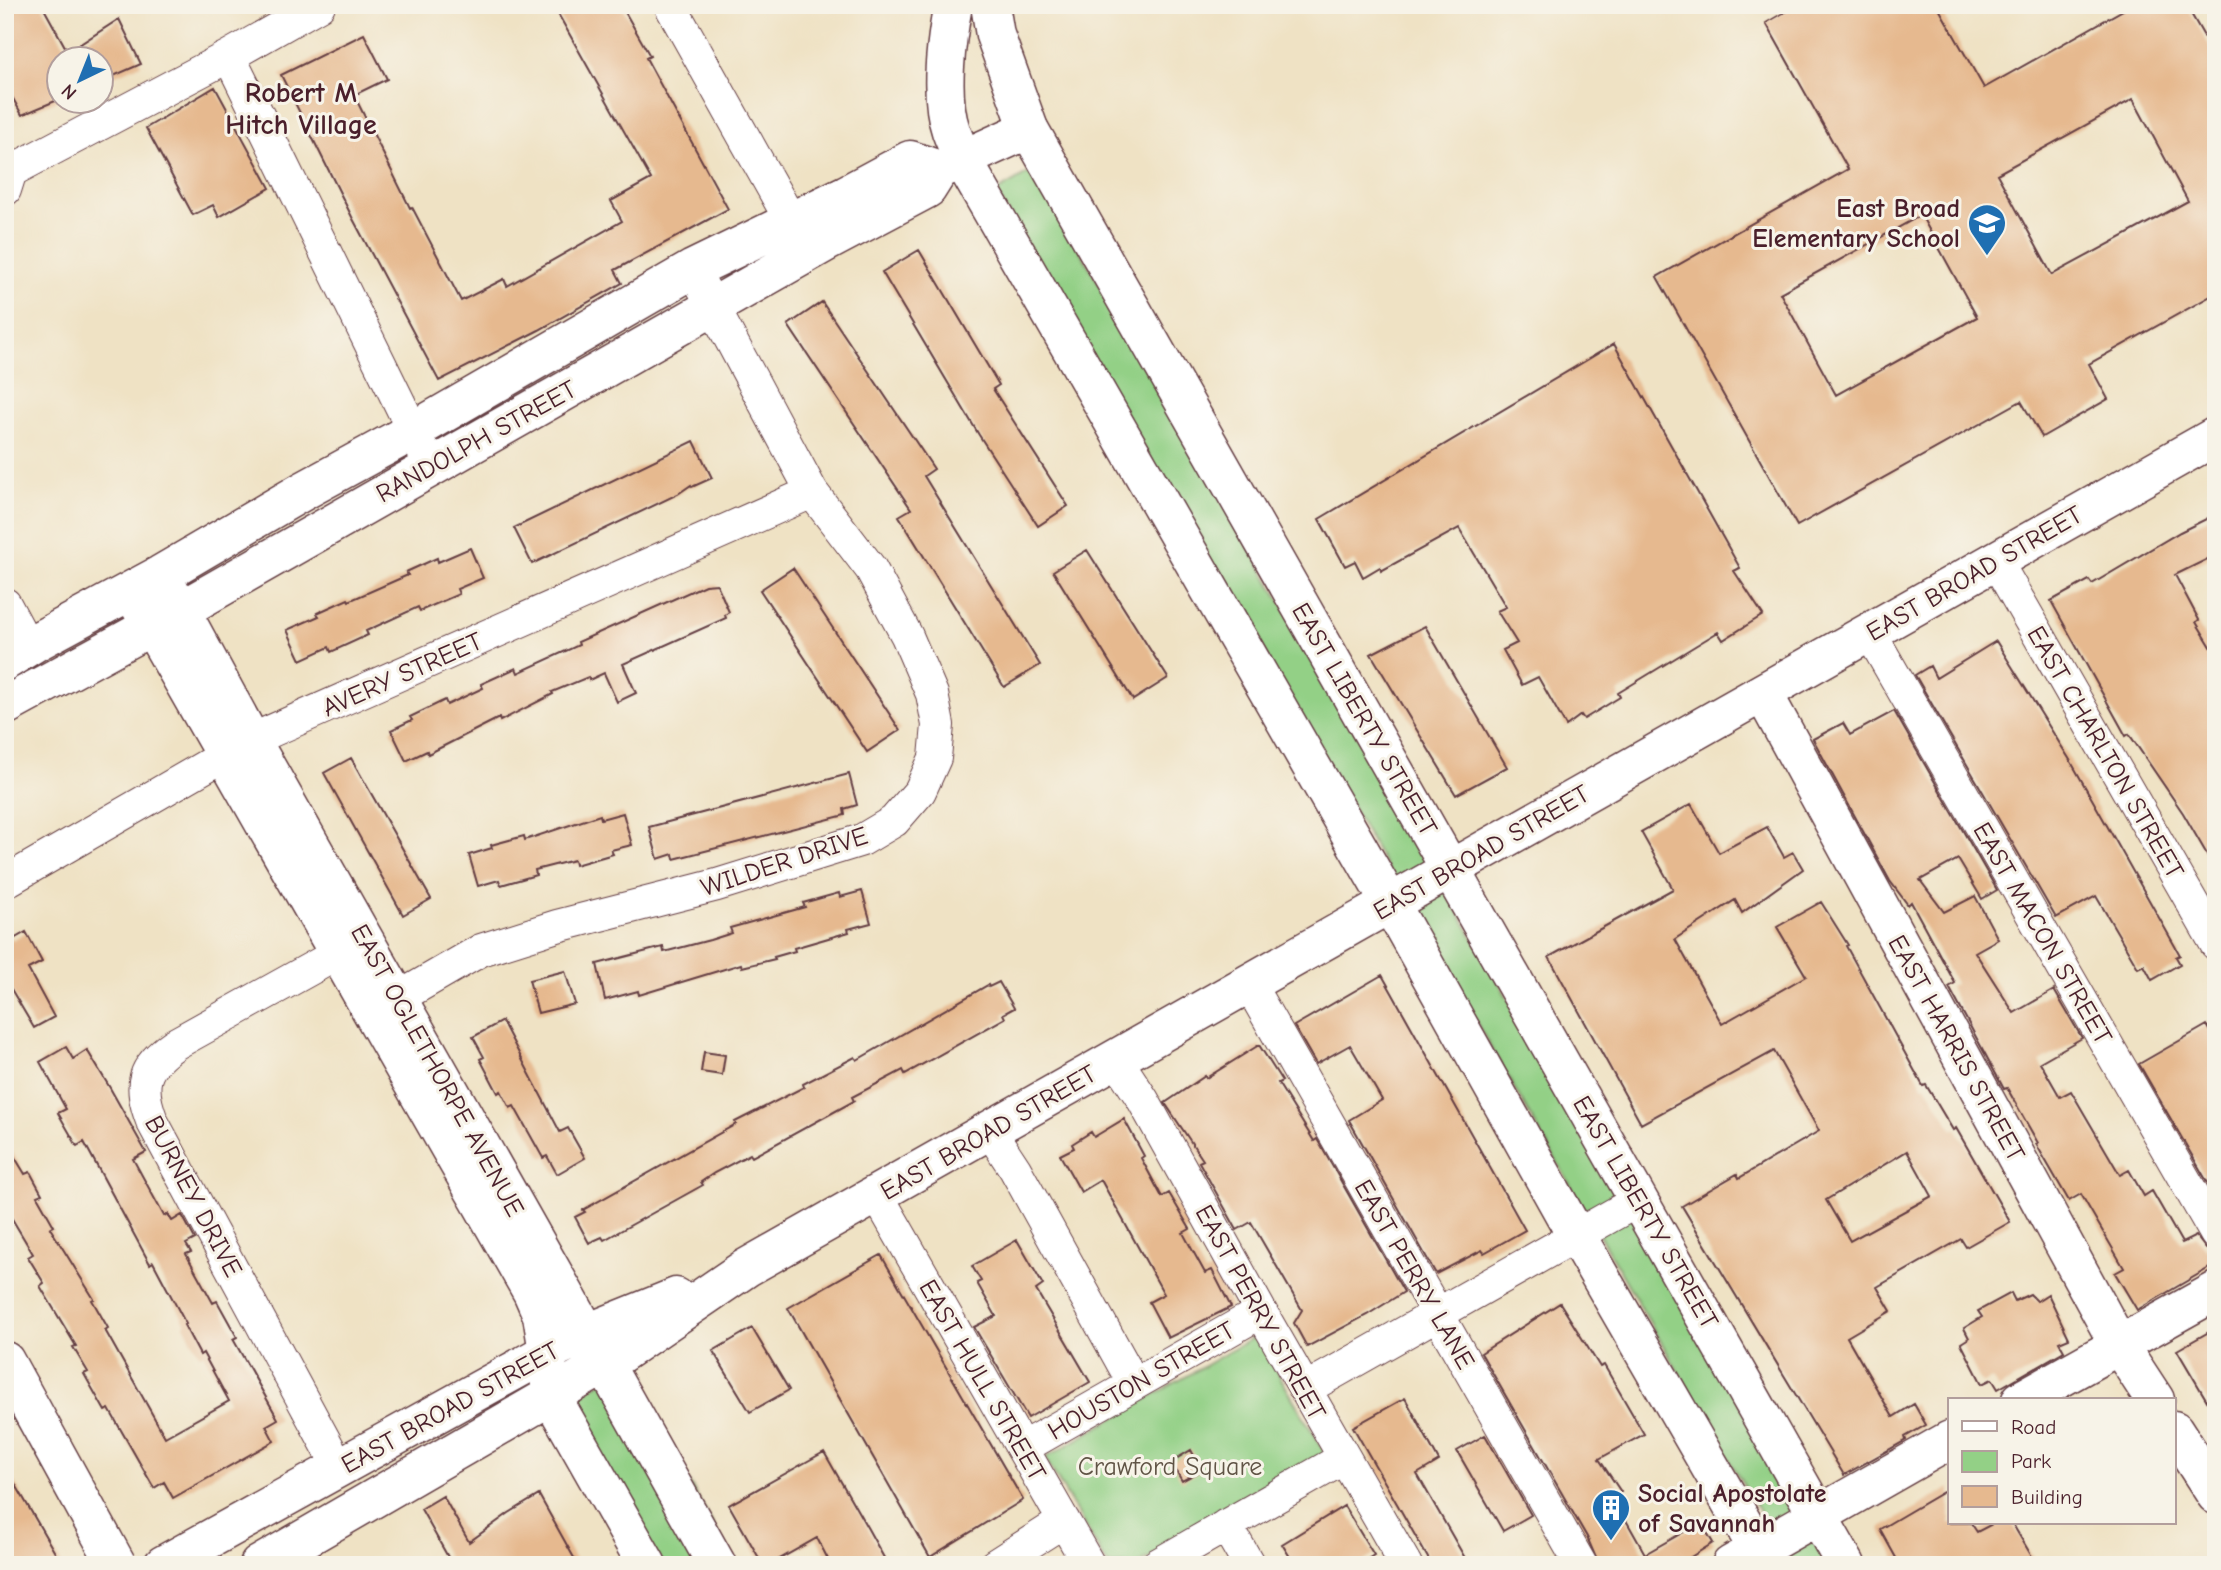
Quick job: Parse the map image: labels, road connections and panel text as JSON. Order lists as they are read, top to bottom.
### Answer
{
  "streets": {
    "main road": [
      "RANDOLPH STREET",
      "EAST BROAD STREET",
      "EAST LIBERTY STREET",
      "EAST HARRIS STREET",
      "EAST OGLETHORPE AVENUE"
    ],
    "street": [
      "AVERY STREET",
      "EAST CHARLTON STREET",
      "WILDER DRIVE",
      "EAST MACON STREET",
      "BURNEY DRIVE",
      "EAST PERRY LANE",
      "EAST PERRY STREET",
      "EAST HULL STREET",
      "HOUSTON STREET"
    ]
  },
  "crossings": [
    ["RANDOLPH STREET", "EAST LIBERTY STREET"],
    ["RANDOLPH STREET", "WILDER DRIVE"],
    ["RANDOLPH STREET", "EAST OGLETHORPE AVENUE"],
    ["EAST BROAD STREET", "EAST LIBERTY STREET"],
    ["EAST BROAD STREET", "EAST CHARLTON STREET"],
    ["EAST BROAD STREET", "EAST MACON STREET"],
    ["EAST BROAD STREET", "EAST HARRIS STREET"],
    ["EAST BROAD STREET", "EAST OGLETHORPE AVENUE"],
    ["EAST BROAD STREET", "BURNEY DRIVE"],
    ["EAST BROAD STREET", "EAST PERRY LANE"],
    ["EAST BROAD STREET", "EAST PERRY STREET"],
    ["EAST BROAD STREET", "EAST HULL STREET"],
    ["AVERY STREET", "WILDER DRIVE"],
    ["AVERY STREET", "EAST OGLETHORPE AVENUE"],
    ["WILDER DRIVE", "EAST OGLETHORPE AVENUE"],
    ["EAST OGLETHORPE AVENUE", "BURNEY DRIVE"],
    ["EAST PERRY STREET", "HOUSTON STREET"],
    ["EAST HULL STREET", "HOUSTON STREET"]
  ],
  "districts": ["Robert M Hitch Village"],
  "parks": ["Crawford Square"],
  "places": {
    "school or university": ["East Broad Elementary School"],
    "building": ["Social Apostolate of Savannah"]
  },
  "legend": ["Road", "Park", "Building"],
  "north": "bottom left"
}
